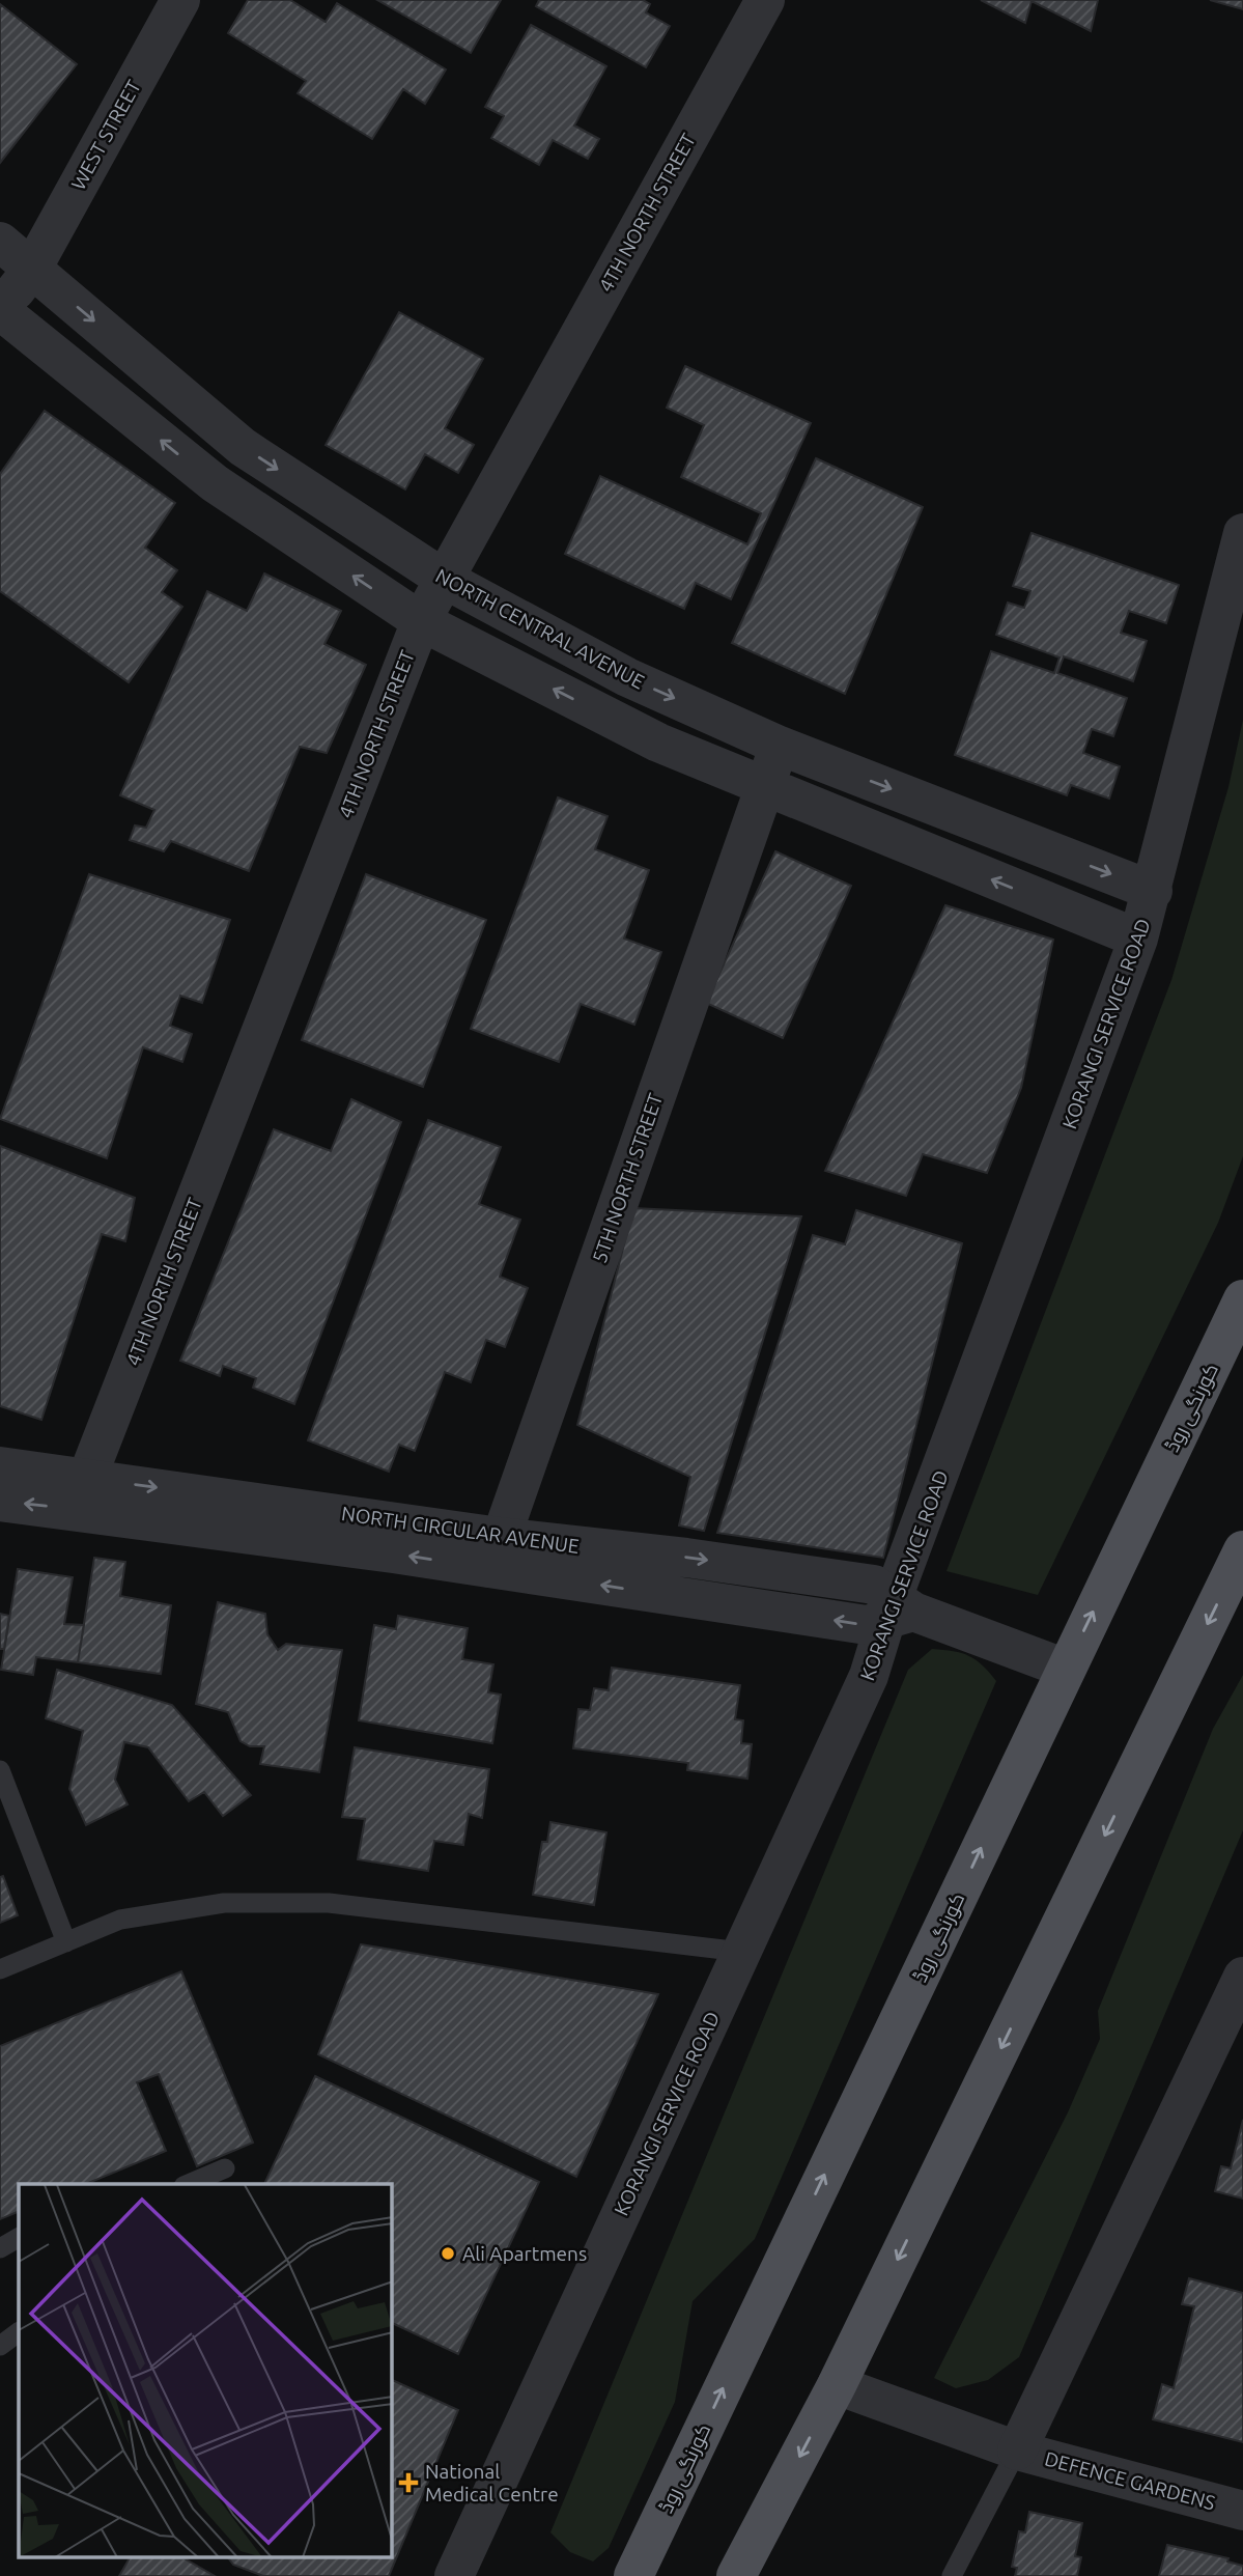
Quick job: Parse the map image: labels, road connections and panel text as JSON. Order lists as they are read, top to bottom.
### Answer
{
  "streets": {
    "main road": ["کورنگی روڈ"],
    "street": [
      "WEST STREET",
      "4TH NORTH STREET",
      "NORTH CENTRAL AVENUE",
      "KORANGI SERVICE ROAD",
      "5TH NORTH STREET",
      "NORTH CIRCULAR AVENUE",
      "DEFENCE GARDENS"
    ]
  },
  "crossings": [
    ["WEST STREET", "NORTH CENTRAL AVENUE"],
    ["4TH NORTH STREET", "NORTH CENTRAL AVENUE"],
    ["4TH NORTH STREET", "NORTH CIRCULAR AVENUE"],
    ["NORTH CENTRAL AVENUE", "KORANGI SERVICE ROAD"],
    ["NORTH CENTRAL AVENUE", "5TH NORTH STREET"],
    ["KORANGI SERVICE ROAD", "NORTH CIRCULAR AVENUE"],
    ["5TH NORTH STREET", "NORTH CIRCULAR AVENUE"],
    ["کورنگی روڈ", "NORTH CIRCULAR AVENUE"]
  ],
  "places": {
    "other": ["Ali Apartmens"],
    "health": ["National Medical Centre"]
  }
}
